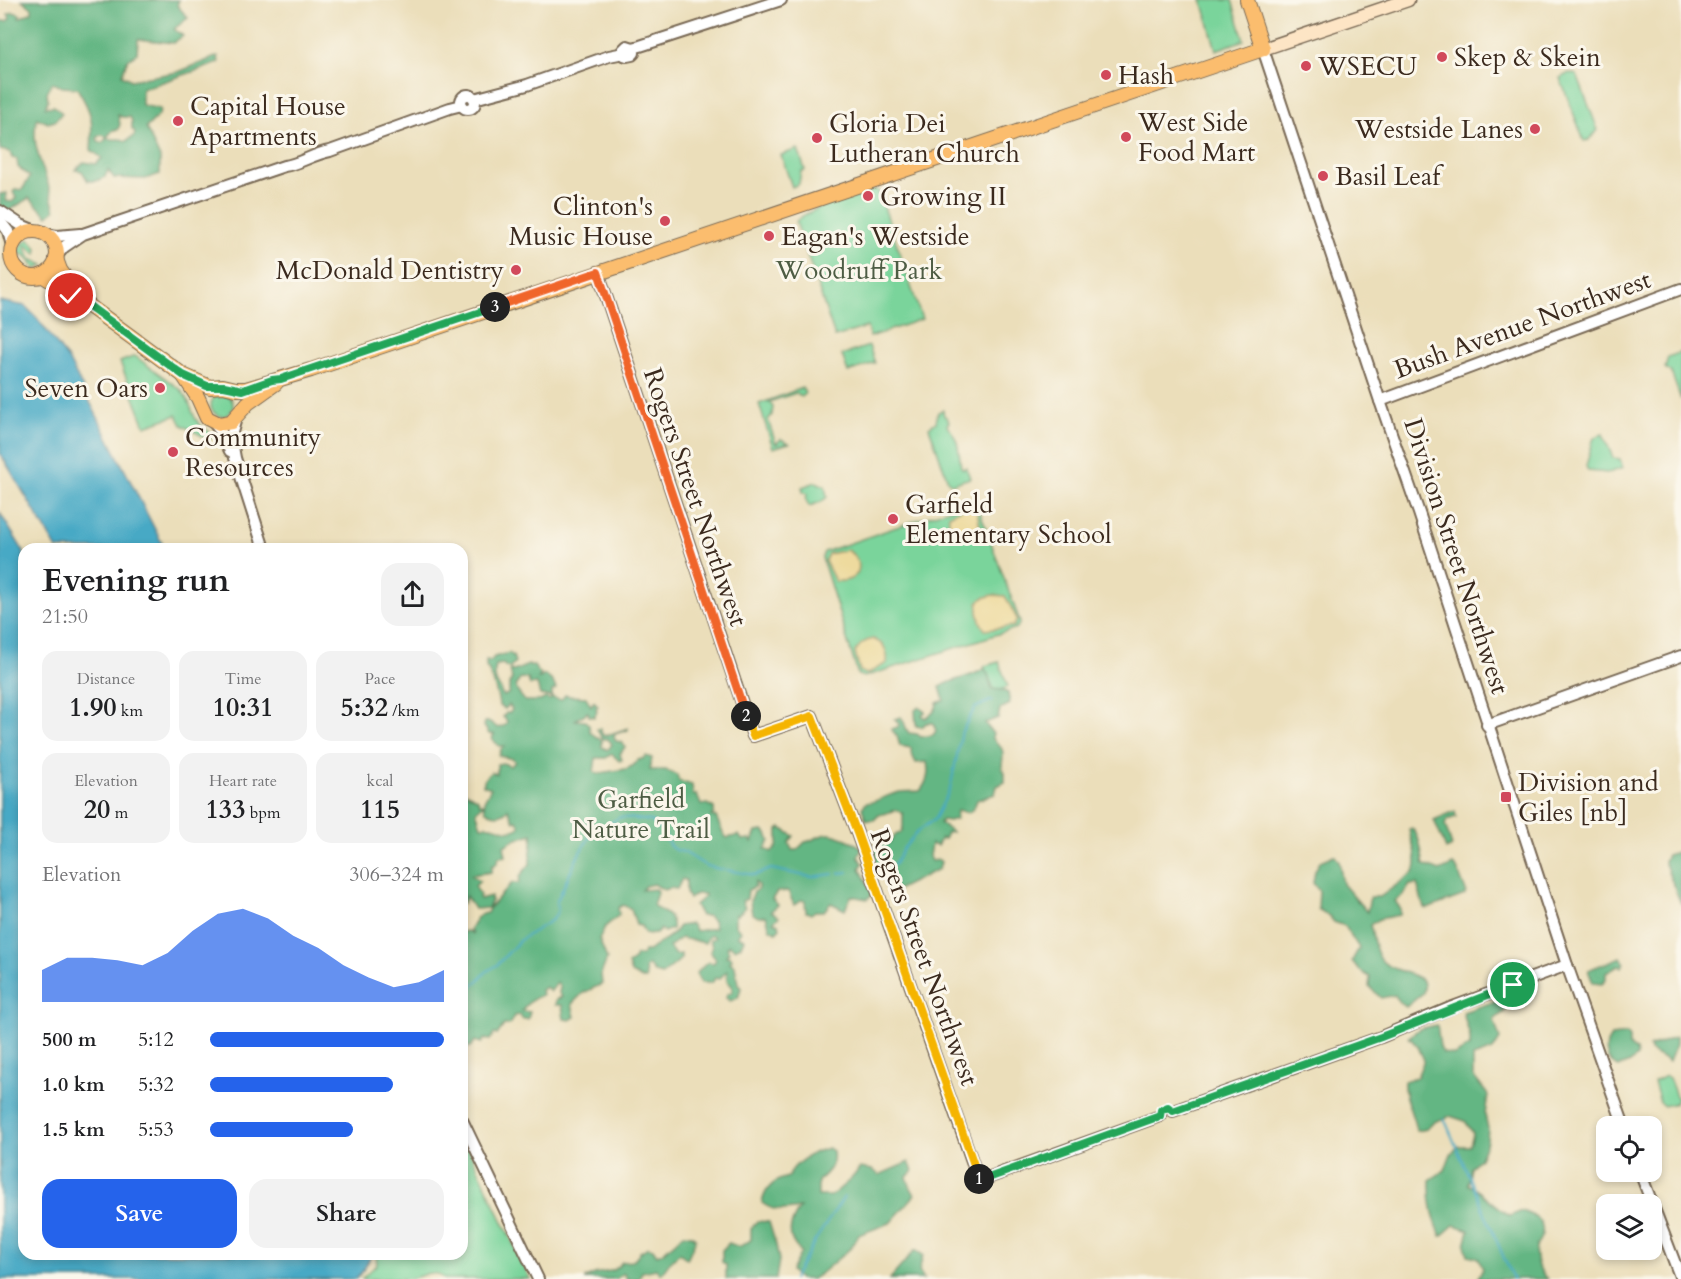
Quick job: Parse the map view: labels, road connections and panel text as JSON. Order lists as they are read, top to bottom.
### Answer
{
  "streets": {
    "main road": ["Division Street Northwest"],
    "street": ["Bush Avenue Northwest", "Rogers Street Northwest"]
  },
  "crossings": [
    ["Bush Avenue Northwest", "Division Street Northwest"],
    ["Rogers Street Northwest", "Division Street Northwest"]
  ],
  "parks": ["Woodruff Park", "Garfield Nature Trail"],
  "places": {
    "other": [
      "Skep & Skein",
      "WSECU",
      "Hash",
      "Capital House Apartments",
      "Westside Lanes",
      "West Side Food Mart",
      "Gloria Dei Lutheran Church",
      "Basil Leaf",
      "Growing II",
      "Clinton's Music House",
      "Eagan's Westside",
      "McDonald Dentistry",
      "Seven Oars",
      "Community Resources",
      "Garfield Elementary School"
    ],
    "transit": ["Division and Giles [nb]"]
  },
  "page": {
    "pins": ["3", "2", "1"],
    "heading": ["Evening run", "21:50"],
    "stats": [
      ["Distance", "1.90 km"],
      ["Time", "10:31"],
      ["Pace", "5:32 /km"],
      ["Elevation", "20 m"],
      ["Heart rate", "133 bpm"],
      ["kcal", "115"]
    ],
    "chart": ["Elevation", "306–324 m"],
    "list": [
      {
        "name": "500 m",
        "note": "5:12"
      },
      {
        "name": "1.0 km",
        "note": "5:32"
      },
      {
        "name": "1.5 km",
        "note": "5:53"
      }
    ],
    "buttons": ["Save", "Share"]
  }
}
